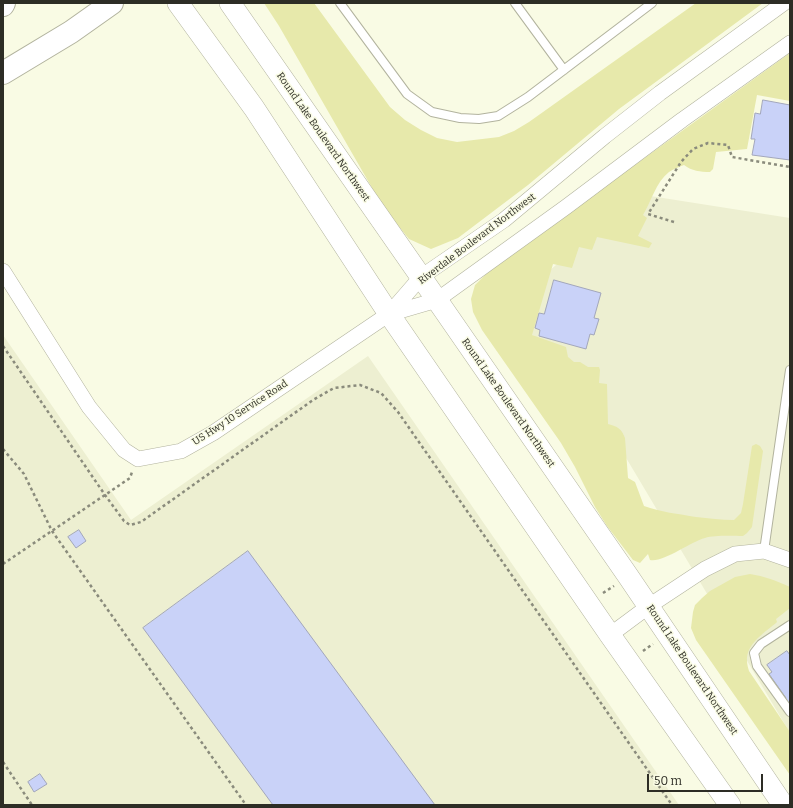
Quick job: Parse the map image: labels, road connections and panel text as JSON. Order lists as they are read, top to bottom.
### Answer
{
  "streets": {
    "main road": ["Round Lake Boulevard Northwest"],
    "street": ["Riverdale Boulevard Northwest", "US Hwy 10 Service Road"]
  },
  "crossings": [
    ["Round Lake Boulevard Northwest", "Riverdale Boulevard Northwest"],
    ["Riverdale Boulevard Northwest", "US Hwy 10 Service Road"]
  ],
  "scale_bar": "50 m"
}
